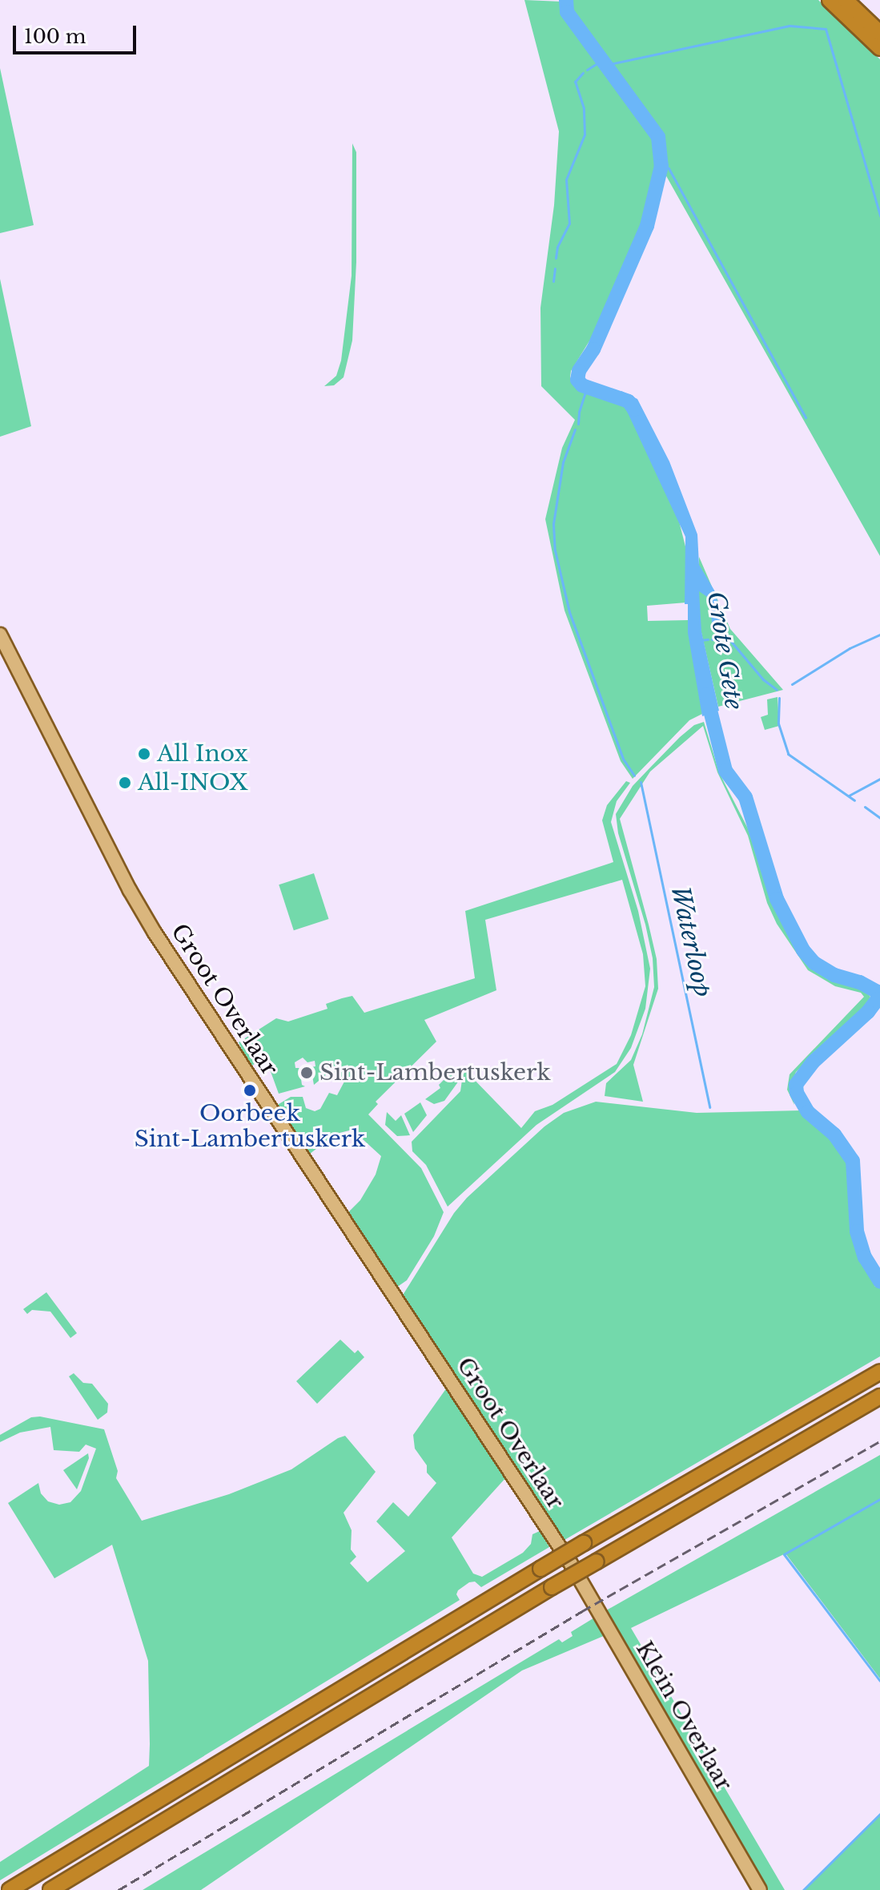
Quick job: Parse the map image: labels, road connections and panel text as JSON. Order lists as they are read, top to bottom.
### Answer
{
  "streets": {
    "main road": ["Groot Overlaar", "Klein Overlaar"]
  },
  "crossings": [
    ["Groot Overlaar", "Klein Overlaar"]
  ],
  "water": ["Grote Gete", "Waterloop"],
  "places": [
    "All Inox",
    "All-INOX",
    "Sint-Lambertuskerk",
    "Oorbeek Sint-Lambertuskerk"
  ],
  "scale_bar": "100 m"
}
